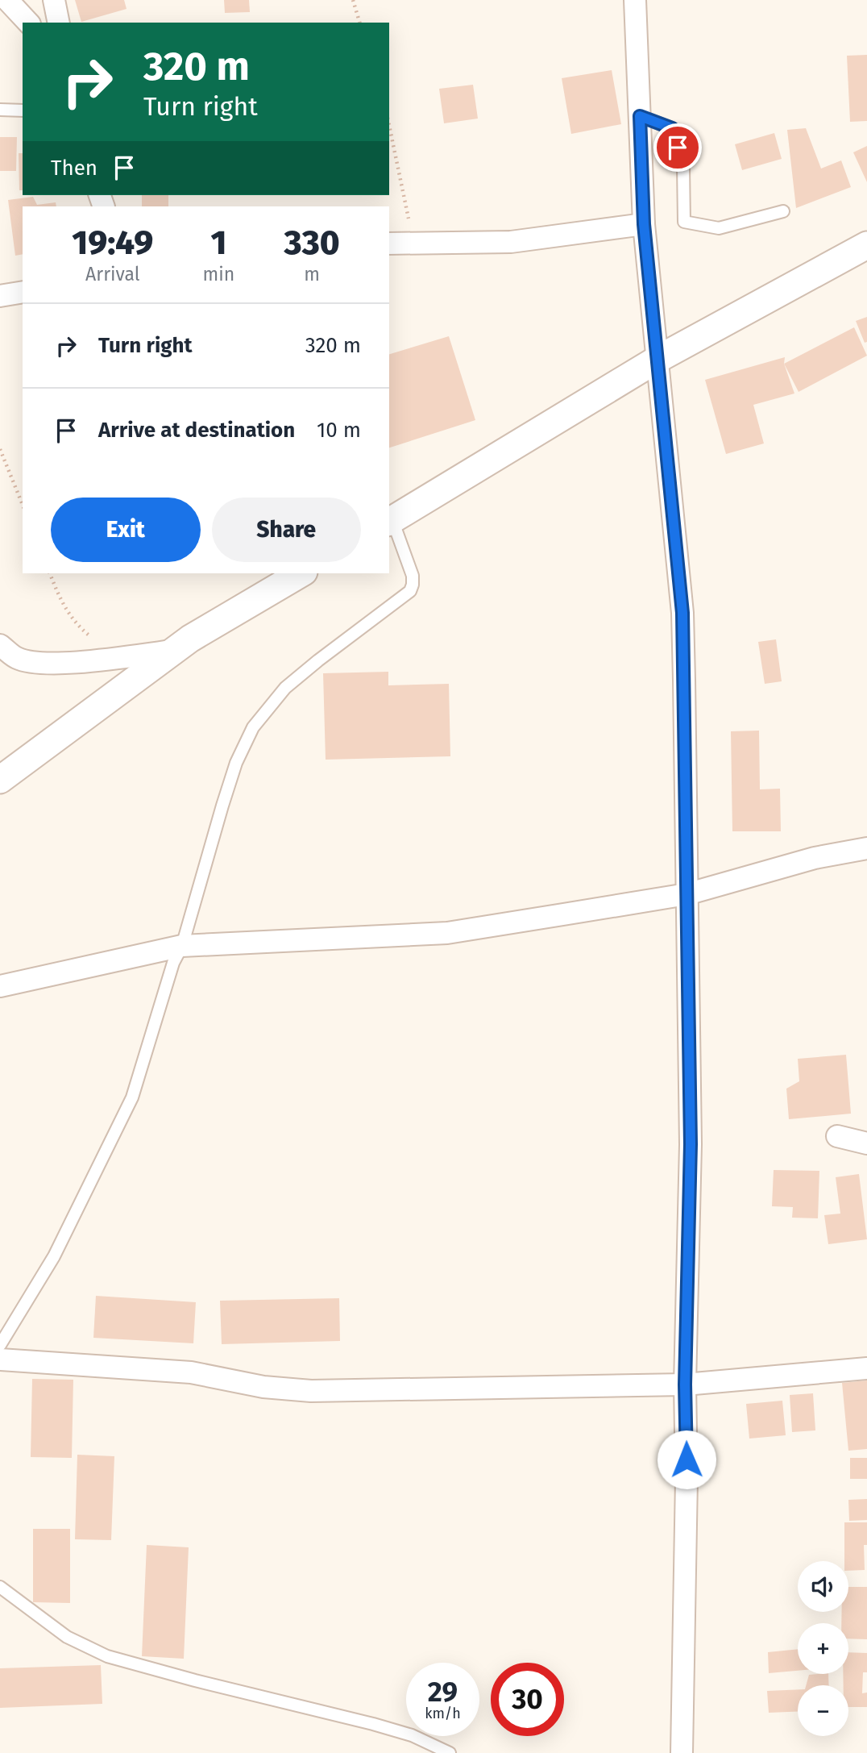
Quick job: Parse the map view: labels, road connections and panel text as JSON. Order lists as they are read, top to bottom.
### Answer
{
  "page": {
    "turn": ["320 m", "Turn right"],
    "then": "Then",
    "eta": [
      "19:49",
      "Arrival",
      "1",
      "min",
      "330",
      "m"
    ],
    "list": [
      {
        "name": "Turn right",
        "value": "320 m"
      },
      {
        "name": "Arrive at destination",
        "value": "10 m"
      }
    ],
    "buttons": ["Exit", "Share"],
    "map_buttons": ["+", "−"],
    "speed": "29 km/h",
    "limit": "30"
  }
}
